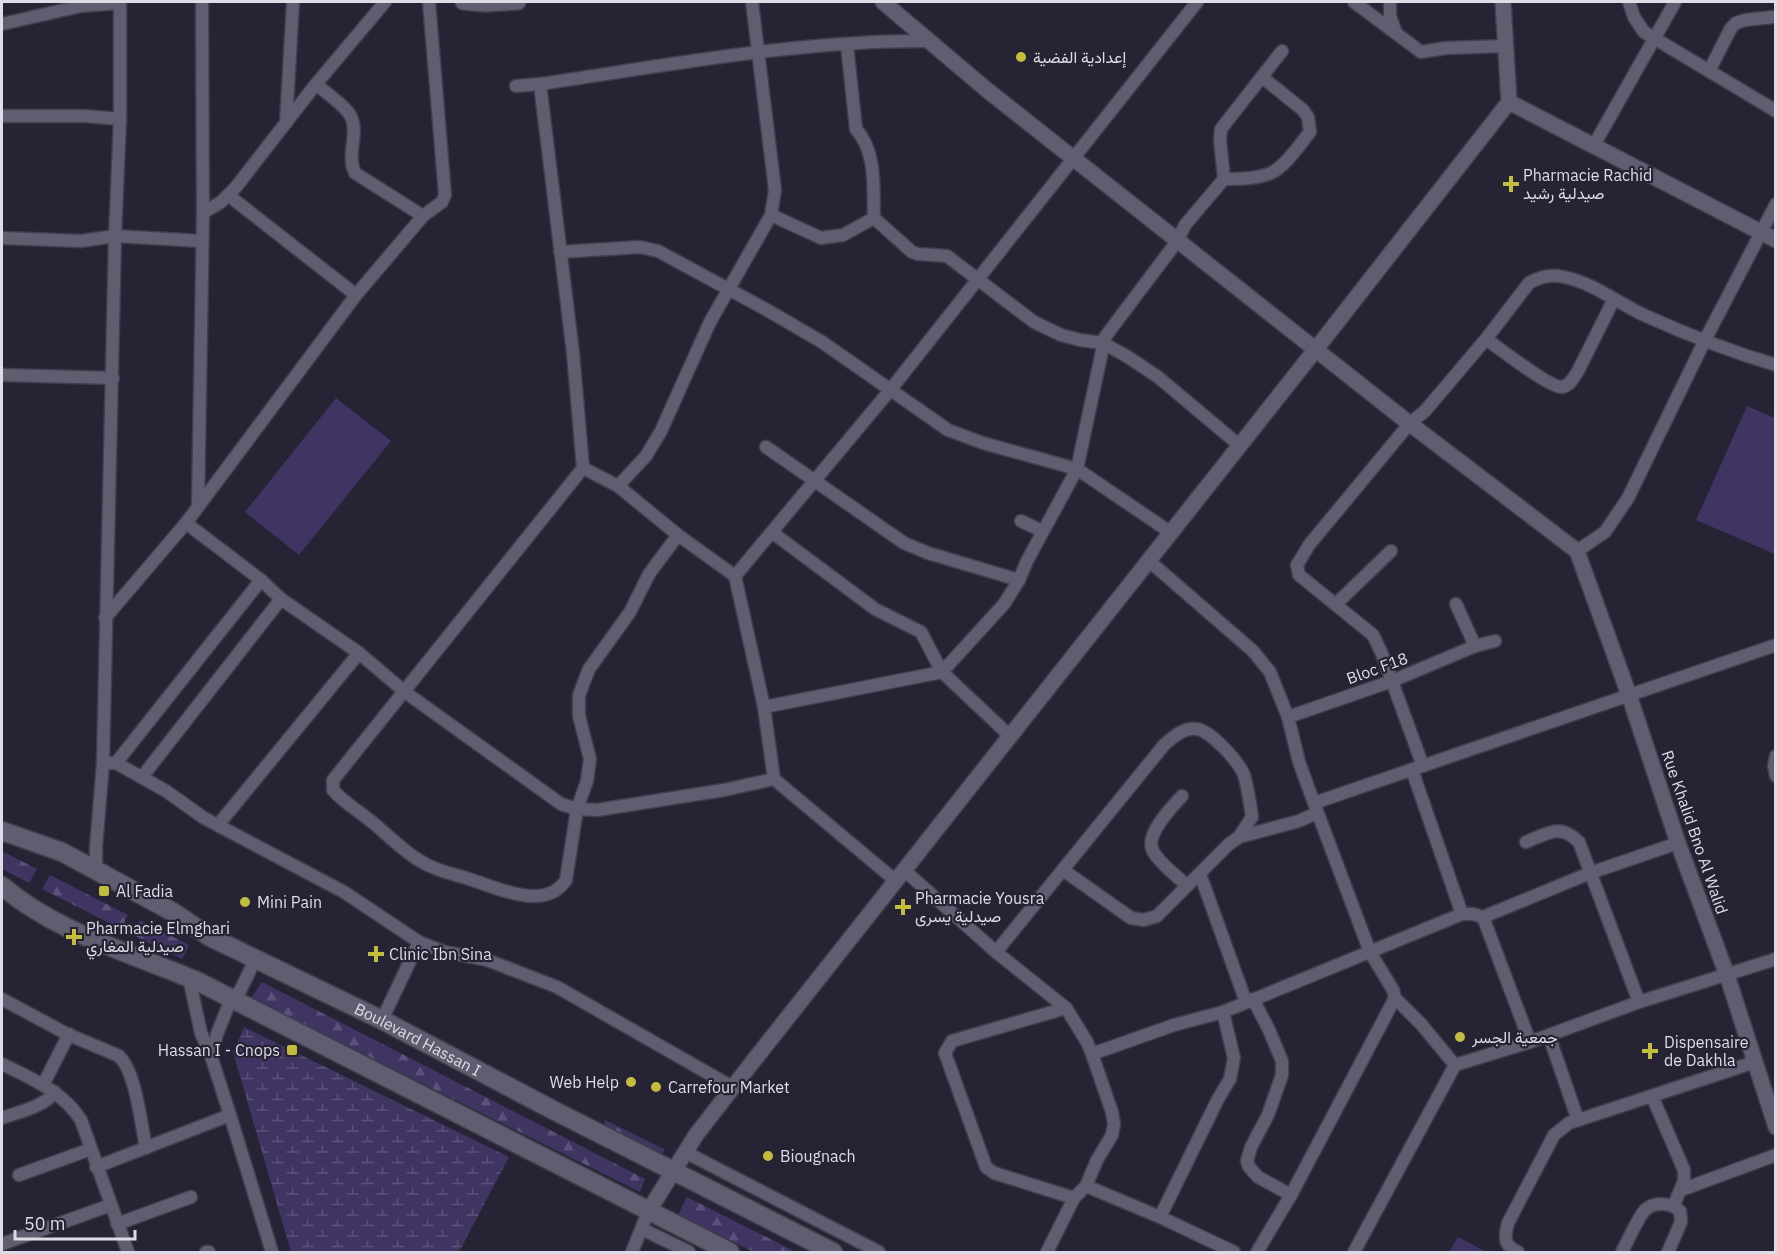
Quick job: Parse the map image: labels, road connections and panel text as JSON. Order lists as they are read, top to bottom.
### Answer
{
  "streets": {
    "main road": ["Boulevard Hassan I"],
    "street": ["Bloc F18", "Rue Khalid Bno Al Walid"]
  },
  "places": {
    "other": [
      "إعدادية الفضية",
      "Mini Pain",
      "جمعية الجسر",
      "Web Help",
      "Carrefour Market",
      "Biougnach"
    ],
    "health": [
      "Pharmacie Rachid صيدلية رشيد",
      "Pharmacie Yousra صيدلية يسرى",
      "Pharmacie Elmghari صيدلية المغاري",
      "Clinic Ibn Sina",
      "Dispensaire de Dakhla"
    ],
    "transit": ["Al Fadia", "Hassan I - Cnops"]
  },
  "scale_bar": "50 m"
}
